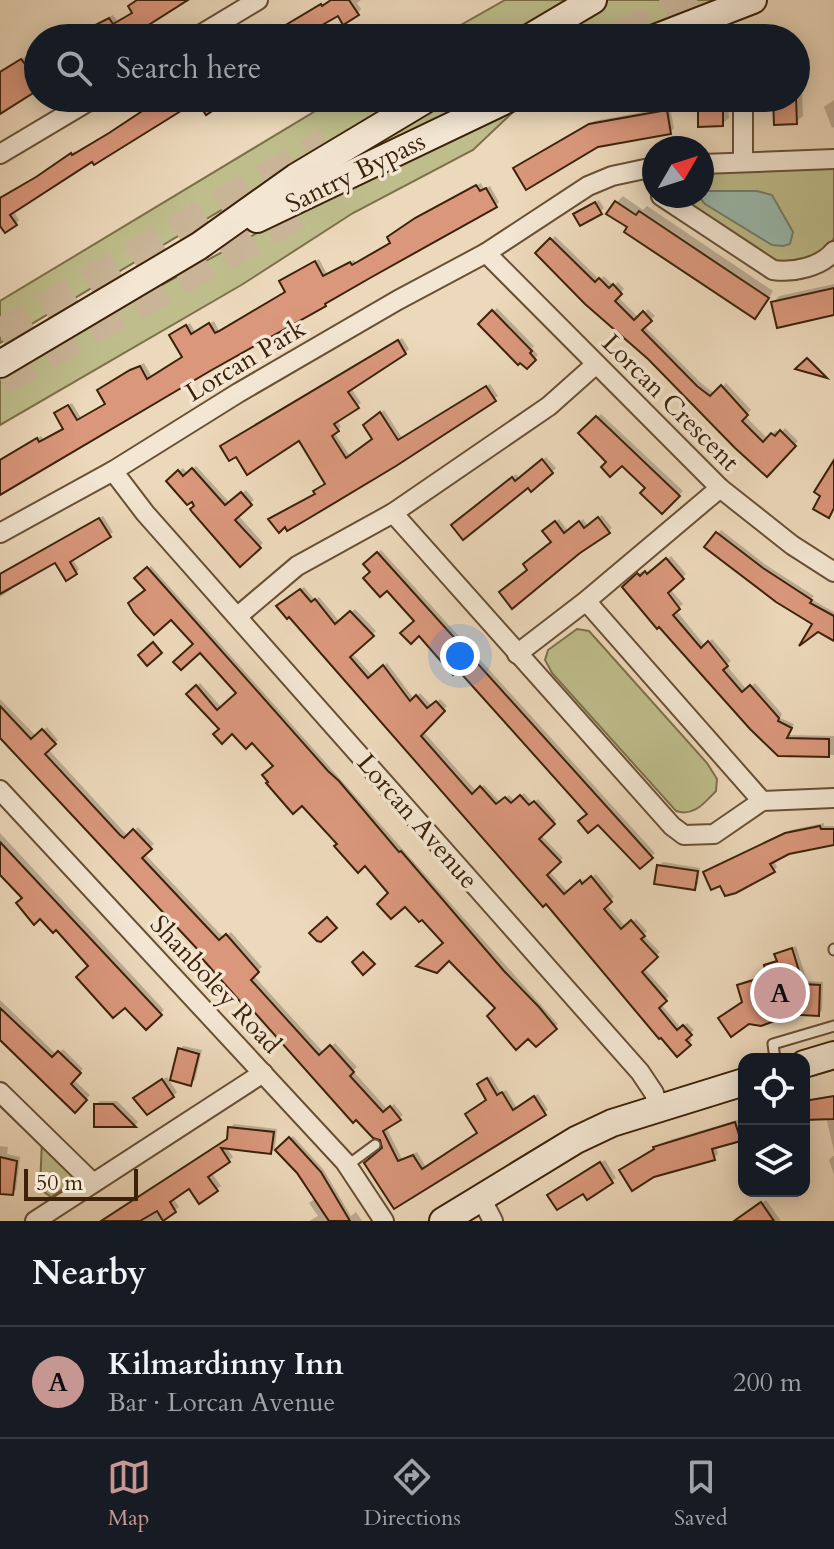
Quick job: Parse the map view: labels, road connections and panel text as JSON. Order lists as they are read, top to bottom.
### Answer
{
  "streets": {
    "main road": ["Santry Bypass"],
    "street": [
      "Lorcan Park",
      "Lorcan Crescent",
      "Lorcan Avenue",
      "Shanboley Road"
    ]
  },
  "crossings": [
    ["Lorcan Park", "Lorcan Crescent"],
    ["Lorcan Park", "Lorcan Avenue"]
  ],
  "scale_bar": "50 m",
  "north": "top right",
  "page": {
    "search": "Search here",
    "pins": "A",
    "scale": "50 m",
    "heading": "Nearby",
    "list": [
      {
        "mark": "A",
        "name": "Kilmardinny Inn",
        "note": "Bar · Lorcan Avenue",
        "value": "200 m"
      }
    ],
    "nav": ["Map", "Directions", "Saved"]
  }
}
